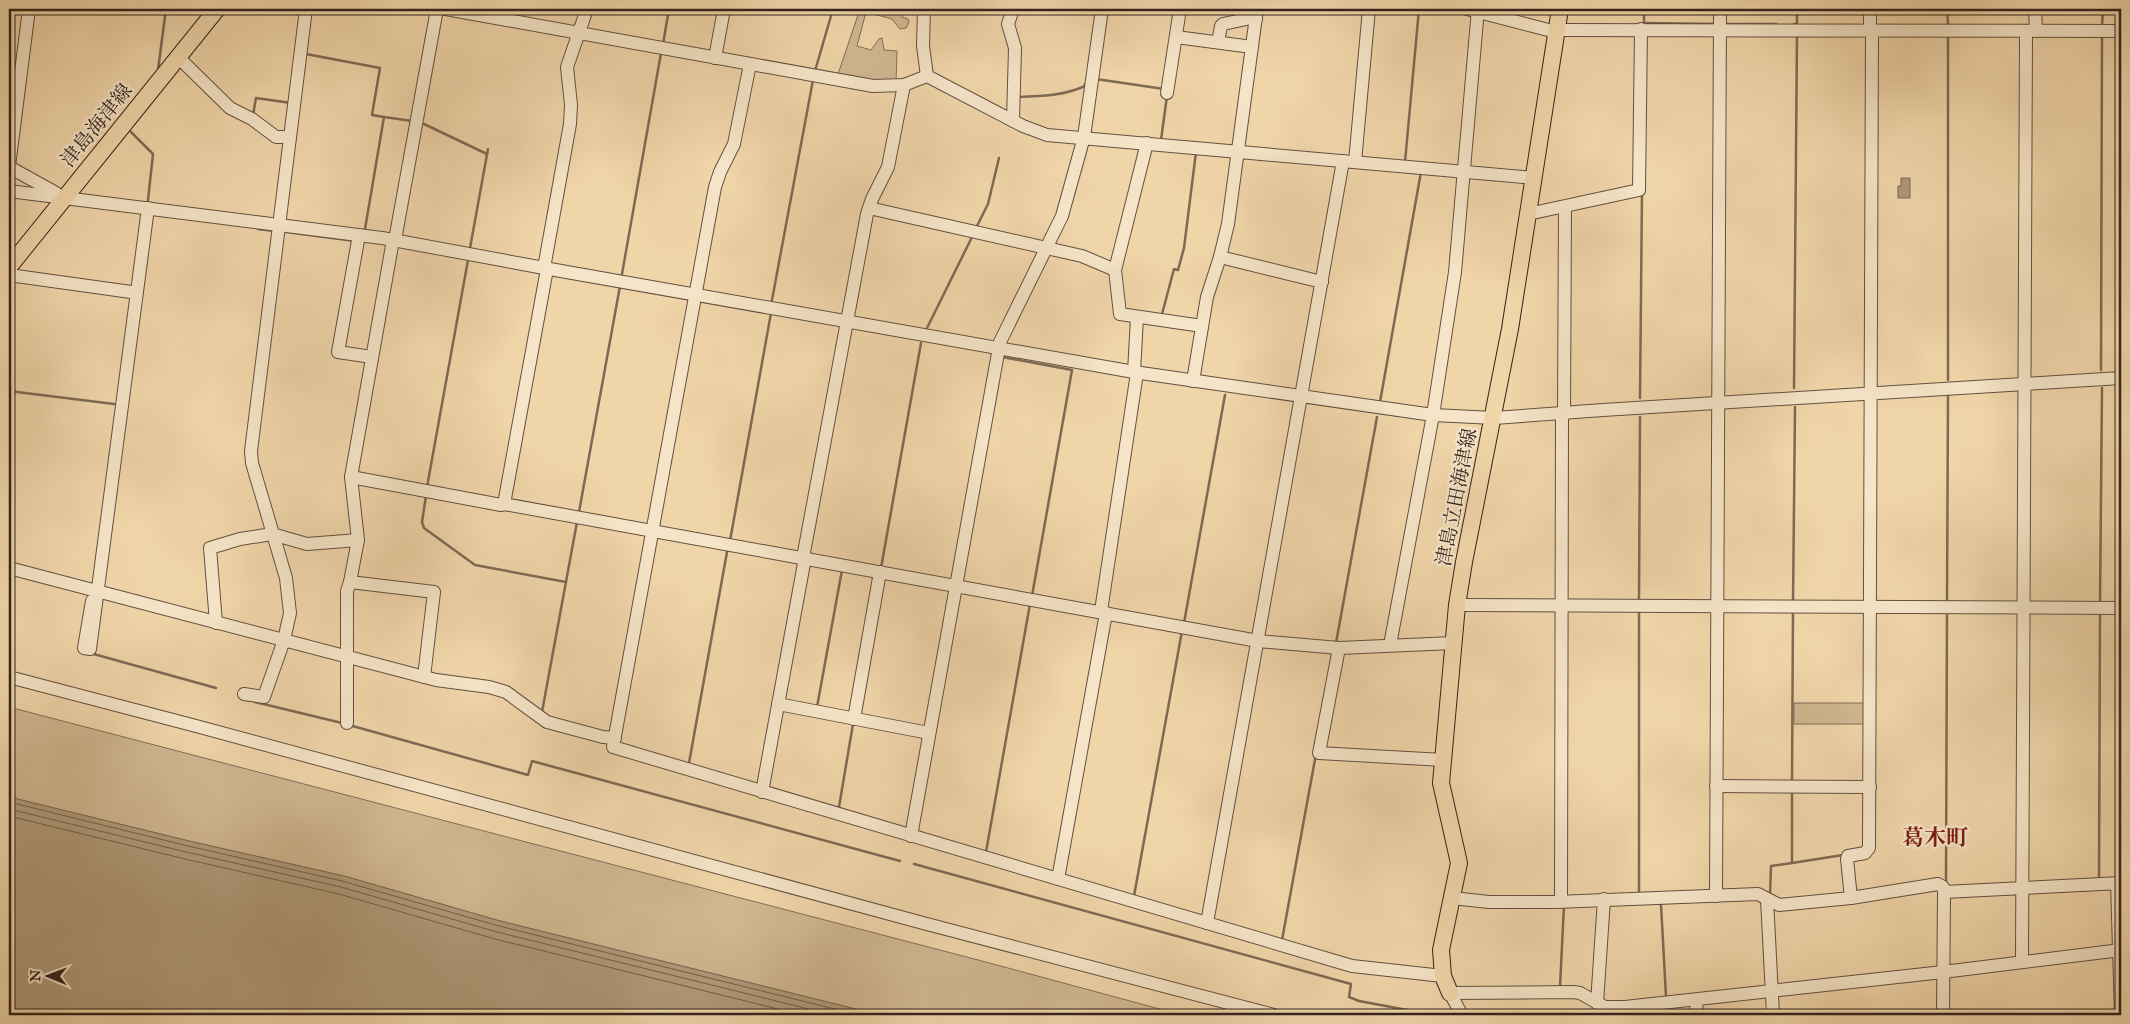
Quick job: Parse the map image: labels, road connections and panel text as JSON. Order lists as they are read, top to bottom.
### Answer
{
  "streets": {
    "main road": ["津島海津線", "津島立田海津線"]
  },
  "districts": ["葛木町"],
  "north": "left"
}
